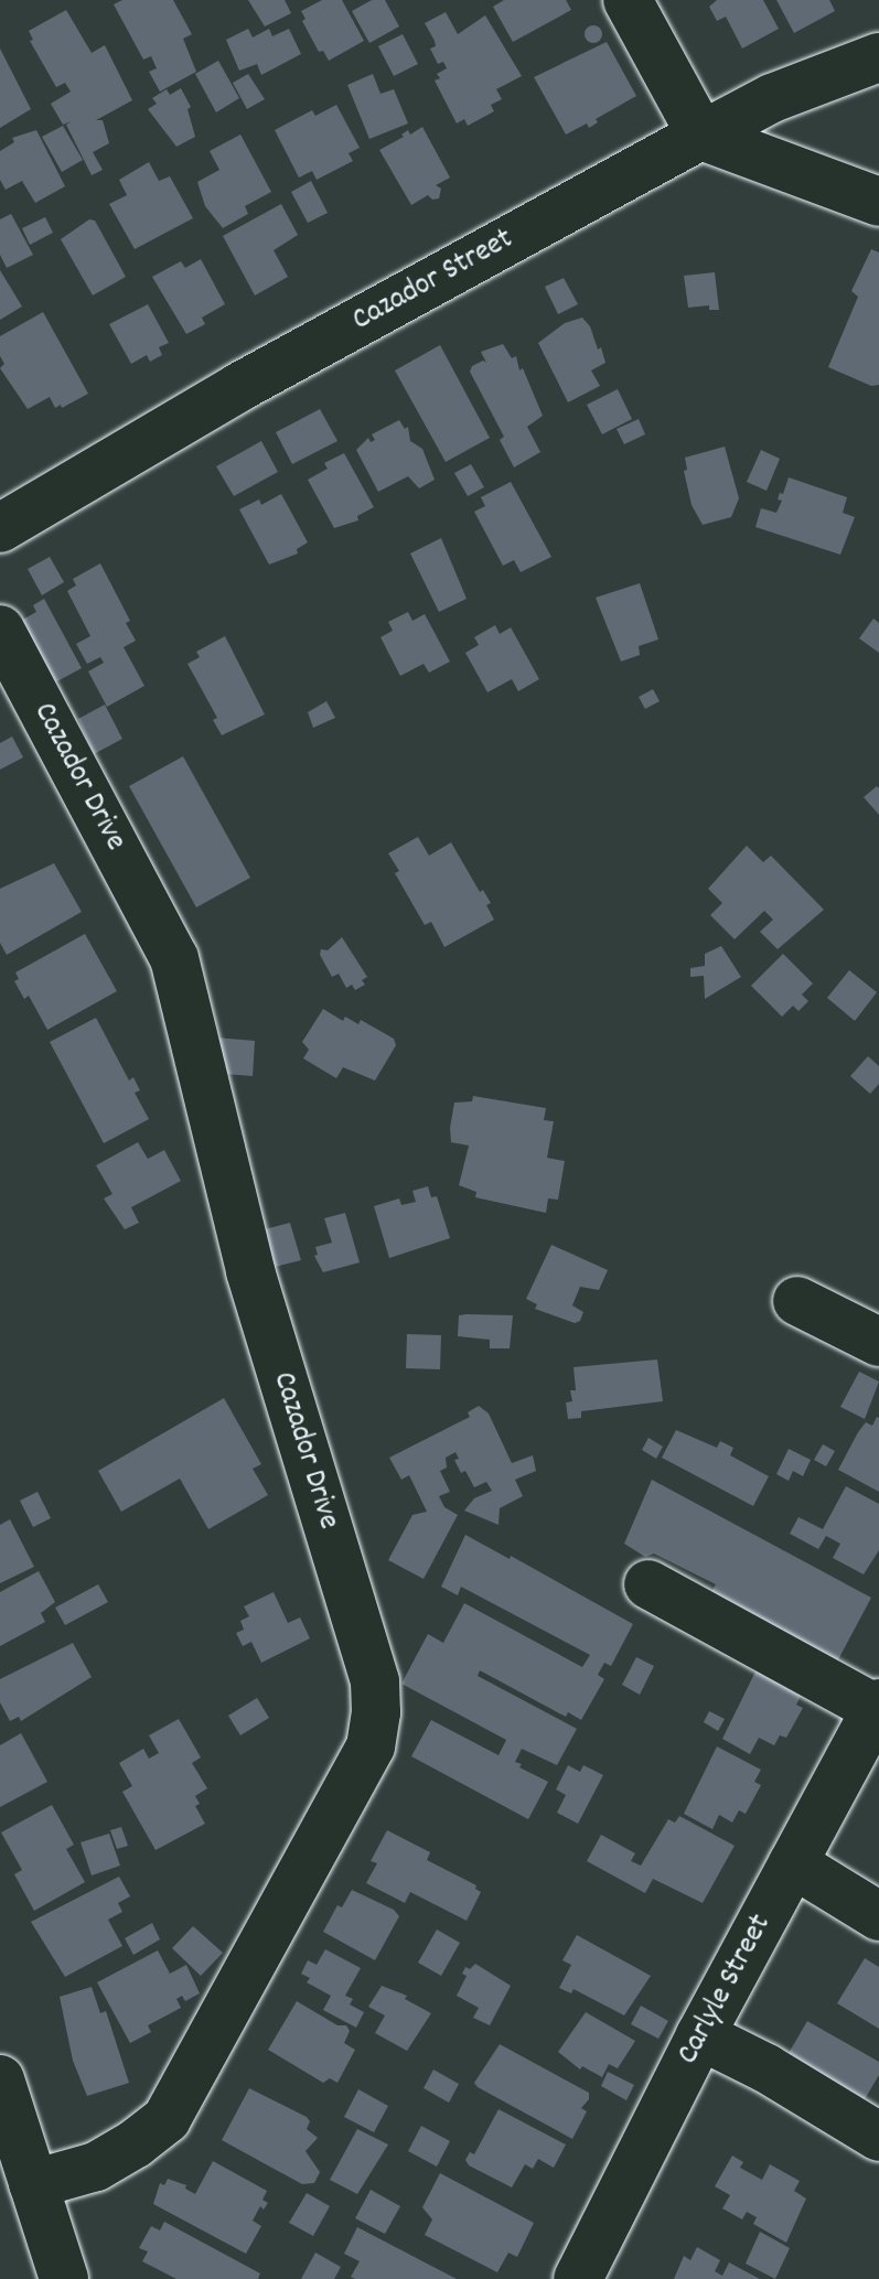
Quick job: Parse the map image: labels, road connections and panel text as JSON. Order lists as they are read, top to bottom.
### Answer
{
  "streets": {
    "street": ["Cazador Street", "Cazador Drive", "Carlyle Street"]
  }
}
